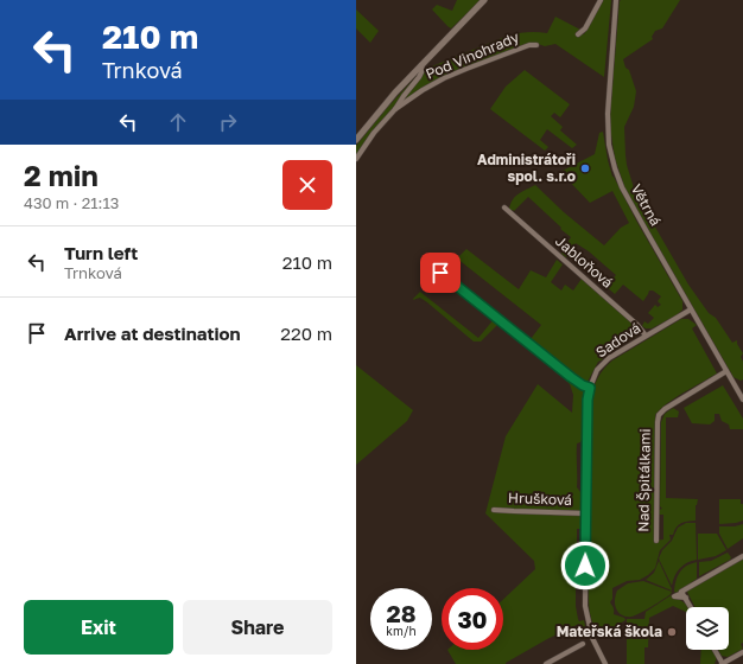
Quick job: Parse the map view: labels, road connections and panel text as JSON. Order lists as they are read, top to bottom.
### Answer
{
  "streets": {
    "street": [
      "Pod Vinohrady",
      "Větrná",
      "Jabloňová",
      "Sadová",
      "Nad Špitálkami",
      "Hrušková"
    ]
  },
  "crossings": [
    ["Větrná", "Sadová"],
    ["Větrná", "Nad Špitálkami"],
    ["Jabloňová", "Sadová"],
    ["Sadová", "Hrušková"]
  ],
  "places": ["Administrátoři spol. s.r.o", "Mateřská škola"],
  "page": {
    "turn": ["210 m", "Trnková"],
    "heading": ["2 min", "430 m · 21:13"],
    "list": [
      {
        "name": "Turn left",
        "note": "Trnková",
        "value": "210 m"
      },
      {
        "name": "Arrive at destination",
        "value": "220 m"
      }
    ],
    "speed": "28 km/h",
    "limit": "30",
    "buttons": ["Exit", "Share"]
  }
}
